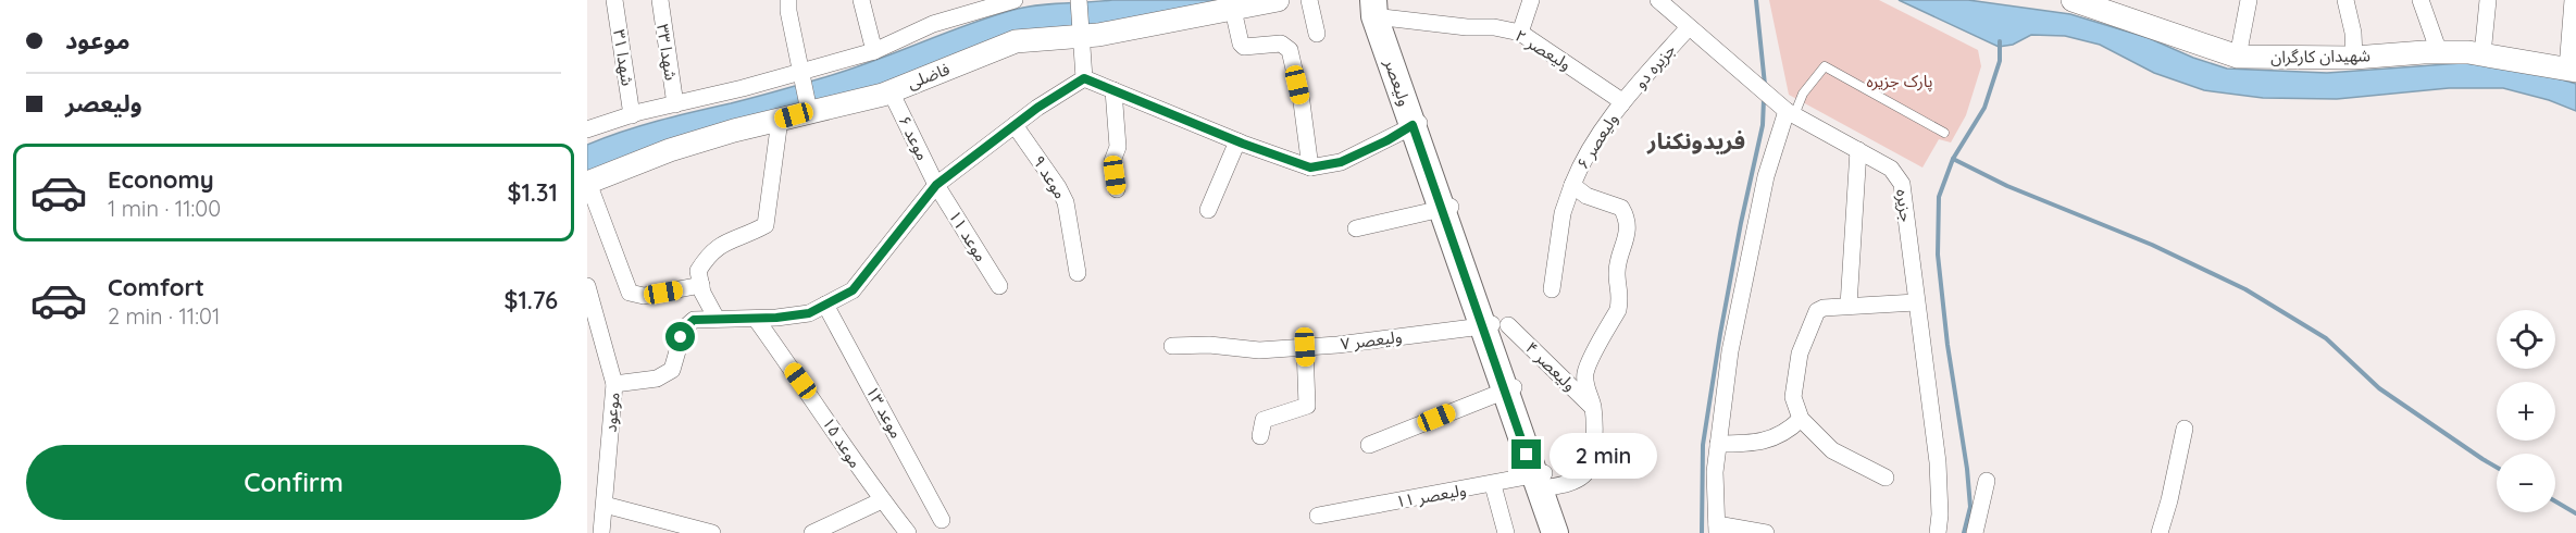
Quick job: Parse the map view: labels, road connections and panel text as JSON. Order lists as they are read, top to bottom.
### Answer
{
  "streets": {
    "main road": ["شهیدان کارگران", "فاضلی", "ولیعصر"],
    "street": [
      "ولیعصر ۲",
      "شهدا ۳۳",
      "شهدا ۳۱",
      "جزیره دو",
      "موعد ۶",
      "ولیعصر ۶",
      "موعد ۹",
      "جزیره",
      "موعد ۱۱",
      "ولیعصر ۷",
      "ولیعصر ۴",
      "موعود",
      "موعد ۱۳",
      "موعد ۱۵",
      "ولیعصر ۱۱"
    ]
  },
  "crossings": [
    ["ولیعصر ۲", "جزیره دو"],
    ["ولیعصر ۲", "ولیعصر"],
    ["ولیعصر ۲", "ولیعصر ۶"],
    ["جزیره دو", "ولیعصر ۶"],
    ["جزیره دو", "جزیره"],
    ["فاضلی", "موعد ۶"],
    ["ولیعصر", "ولیعصر ۶"],
    ["ولیعصر", "ولیعصر ۷"],
    ["ولیعصر", "ولیعصر ۴"],
    ["ولیعصر", "ولیعصر ۱۱"],
    ["موعد ۶", "موعد ۱۱"],
    ["موعد ۶", "موعود"],
    ["ولیعصر ۶", "ولیعصر ۴"],
    ["ولیعصر ۶", "ولیعصر ۱۱"],
    ["موعد ۹", "موعود"],
    ["موعد ۱۱", "موعود"],
    ["ولیعصر ۷", "ولیعصر ۴"],
    ["موعود", "موعد ۱۳"],
    ["موعود", "موعد ۱۵"]
  ],
  "districts": ["فریدونکنار"],
  "parks": ["پارک جزیره"],
  "page": {
    "banner": ["موعود", "ولیعصر"],
    "list": [
      {
        "name": "Economy",
        "note": "1 min · 11:00",
        "value": "$1.31"
      },
      {
        "name": "Comfort",
        "note": "2 min · 11:01",
        "value": "$1.76"
      }
    ],
    "map_buttons": ["+", "−"],
    "buttons": "Confirm",
    "bubble": "2 min"
  }
}
